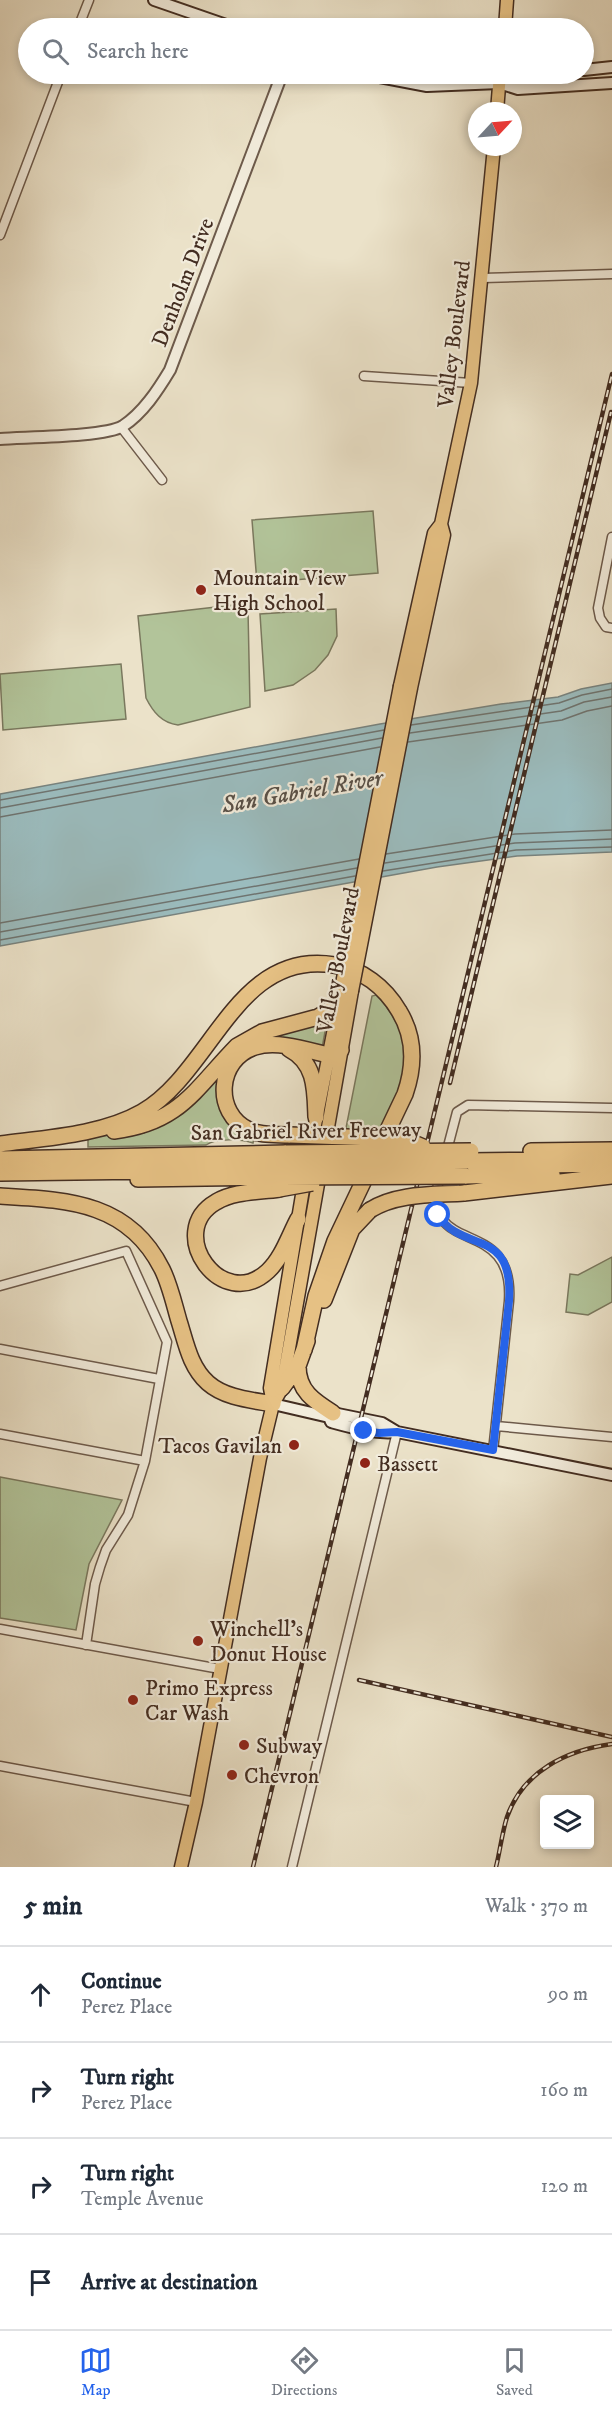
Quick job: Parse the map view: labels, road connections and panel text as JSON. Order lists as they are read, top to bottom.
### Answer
{
  "streets": {
    "highway": ["San Gabriel River Freeway"],
    "main road": ["Denholm Drive", "Valley Boulevard"]
  },
  "water": ["San Gabriel River"],
  "places": [
    "Mountain View High School",
    "Tacos Gavilan",
    "Bassett",
    "Winchell's Donut House",
    "Primo Express Car Wash",
    "Subway",
    "Chevron"
  ],
  "north": "top right",
  "page": {
    "search": "Search here",
    "heading": ["5 min", "Walk · 370 m"],
    "list": [
      ["Continue", "Perez Place", "90 m"],
      ["Turn right", "Perez Place", "160 m"],
      ["Turn right", "Temple Avenue", "120 m"],
      "Arrive at destination"
    ],
    "nav": ["Map", "Directions", "Saved"]
  }
}
